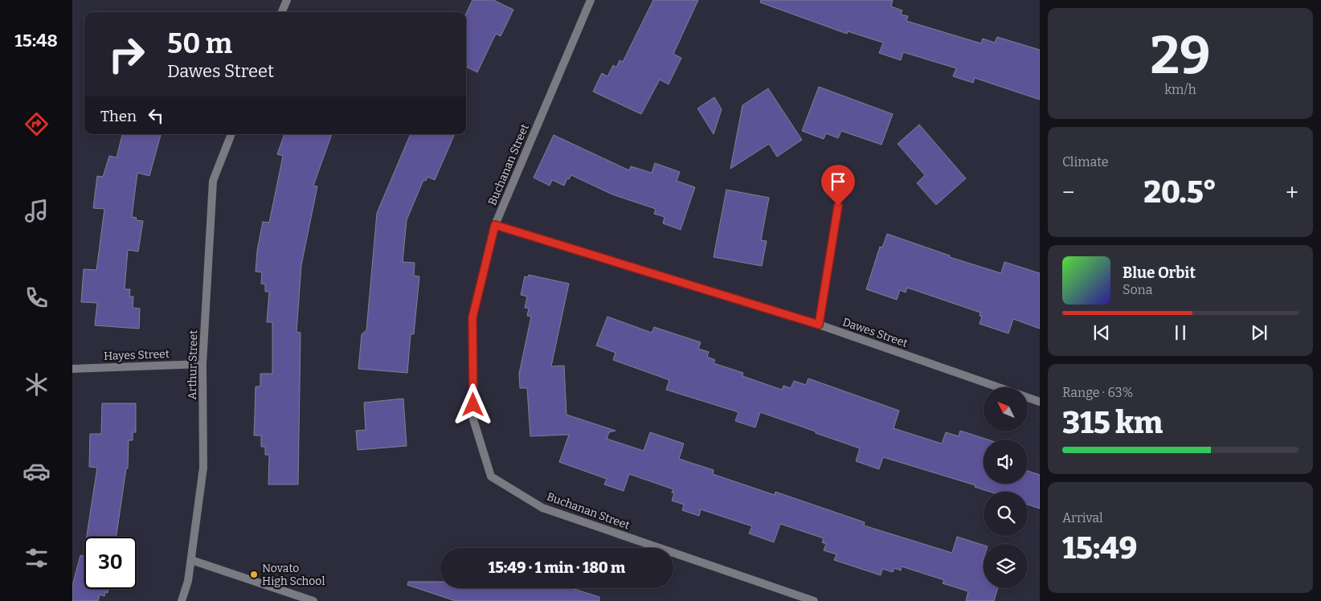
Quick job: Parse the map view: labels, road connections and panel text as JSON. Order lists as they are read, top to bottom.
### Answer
{
  "streets": {
    "street": [
      "Buchanan Street",
      "Dawes Street",
      "Hayes Street",
      "Arthur Street"
    ]
  },
  "crossings": [
    ["Buchanan Street", "Dawes Street"],
    ["Hayes Street", "Arthur Street"]
  ],
  "places": ["Novato High School"],
  "north": "top left",
  "page": {
    "tabs": "15:48",
    "tile": [
      ["29", "km/h"],
      "Climate",
      ["Range · 63%", "315 km"],
      ["Arrival", "15:49"]
    ],
    "turn": ["50 m", "Dawes Street"],
    "then": "Then",
    "heat": ["−", "20.5°", "+"],
    "song": ["Blue Orbit", "Sona"],
    "limit": "30",
    "trip": "15:49 · 1 min · 180 m"
  }
}
